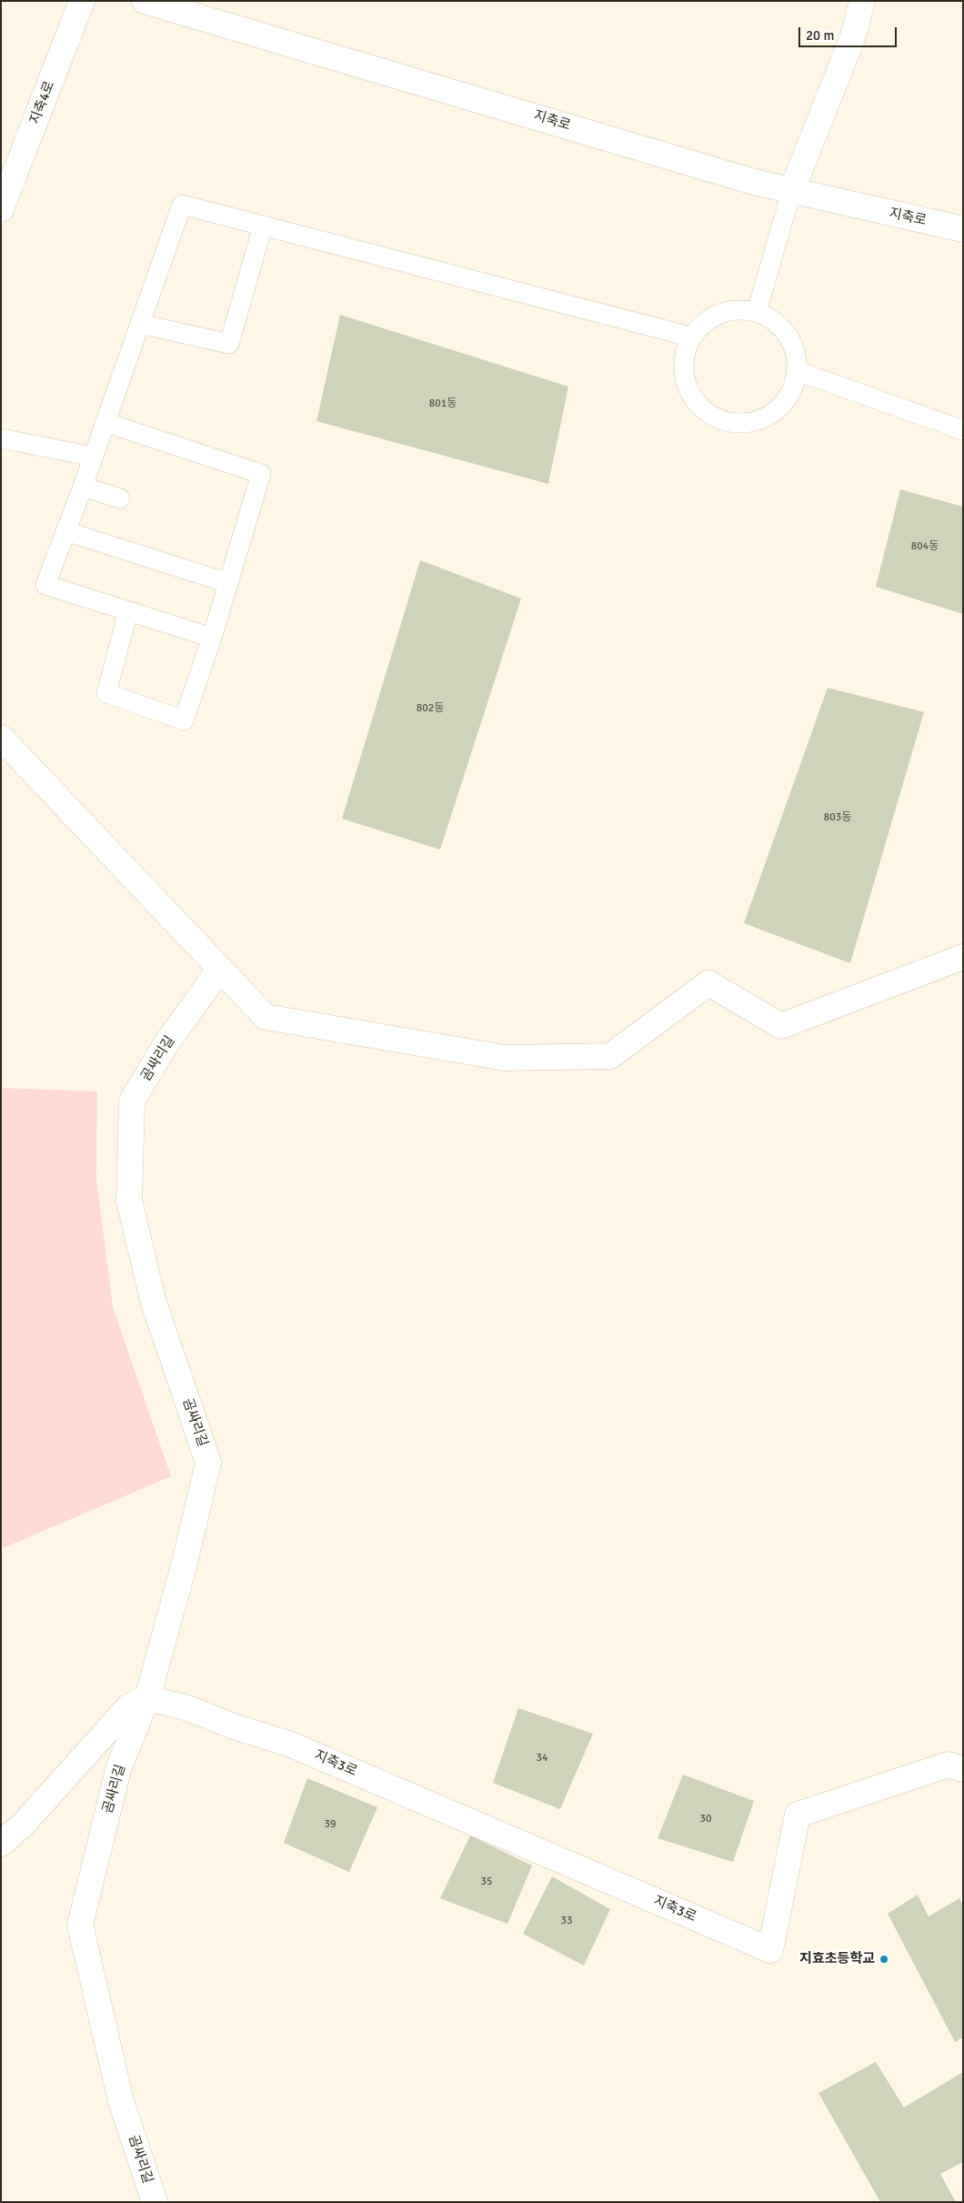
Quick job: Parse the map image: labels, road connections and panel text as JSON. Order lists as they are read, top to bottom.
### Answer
{
  "streets": {
    "street": [
      "지축4로",
      "지축로",
      "곰싸리길",
      "지축3로"
    ]
  },
  "crossings": [
    ["곰싸리길", "지축3로"]
  ],
  "places": ["지효초등학교"],
  "house_numbers": [
    "801동",
    "804동",
    "802동",
    "803동",
    "34",
    "30",
    "39",
    "35",
    "33"
  ],
  "scale_bar": "20 m"
}
